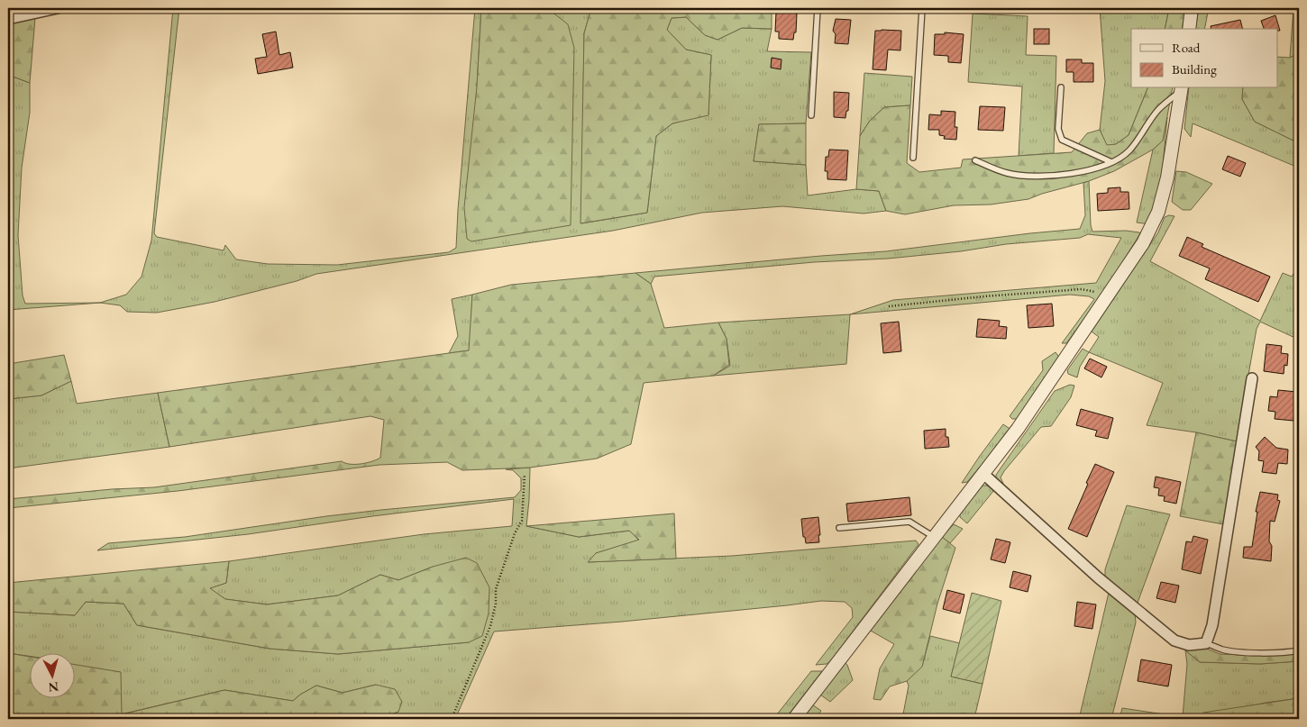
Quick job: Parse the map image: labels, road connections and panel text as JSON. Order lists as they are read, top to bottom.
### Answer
{
  "legend": ["Road", "Building"],
  "north": "bottom"
}
